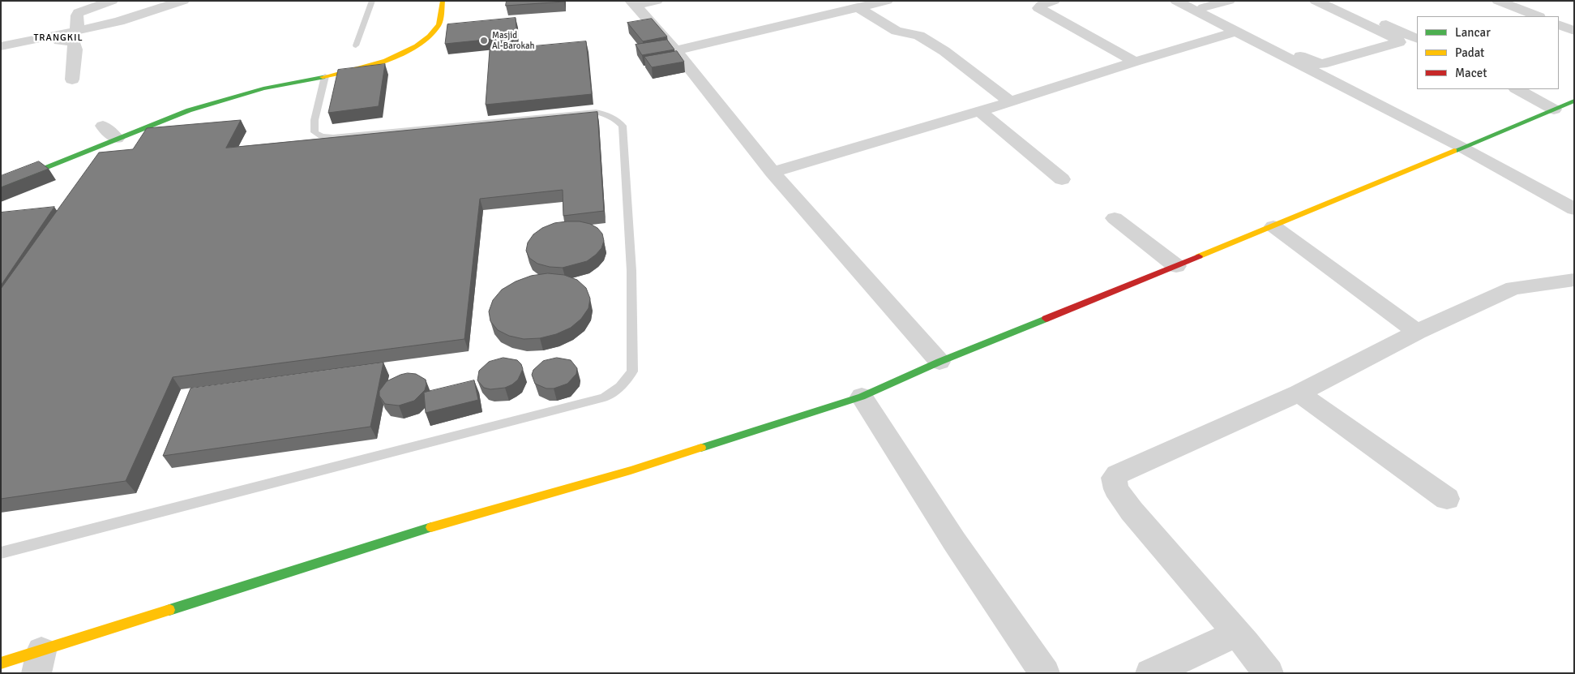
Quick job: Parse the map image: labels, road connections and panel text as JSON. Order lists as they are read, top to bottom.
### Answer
{
  "districts": ["TRANGKIL"],
  "places": ["Masjid Al-Barokah"],
  "legend": ["Lancar", "Padat", "Macet"]
}
